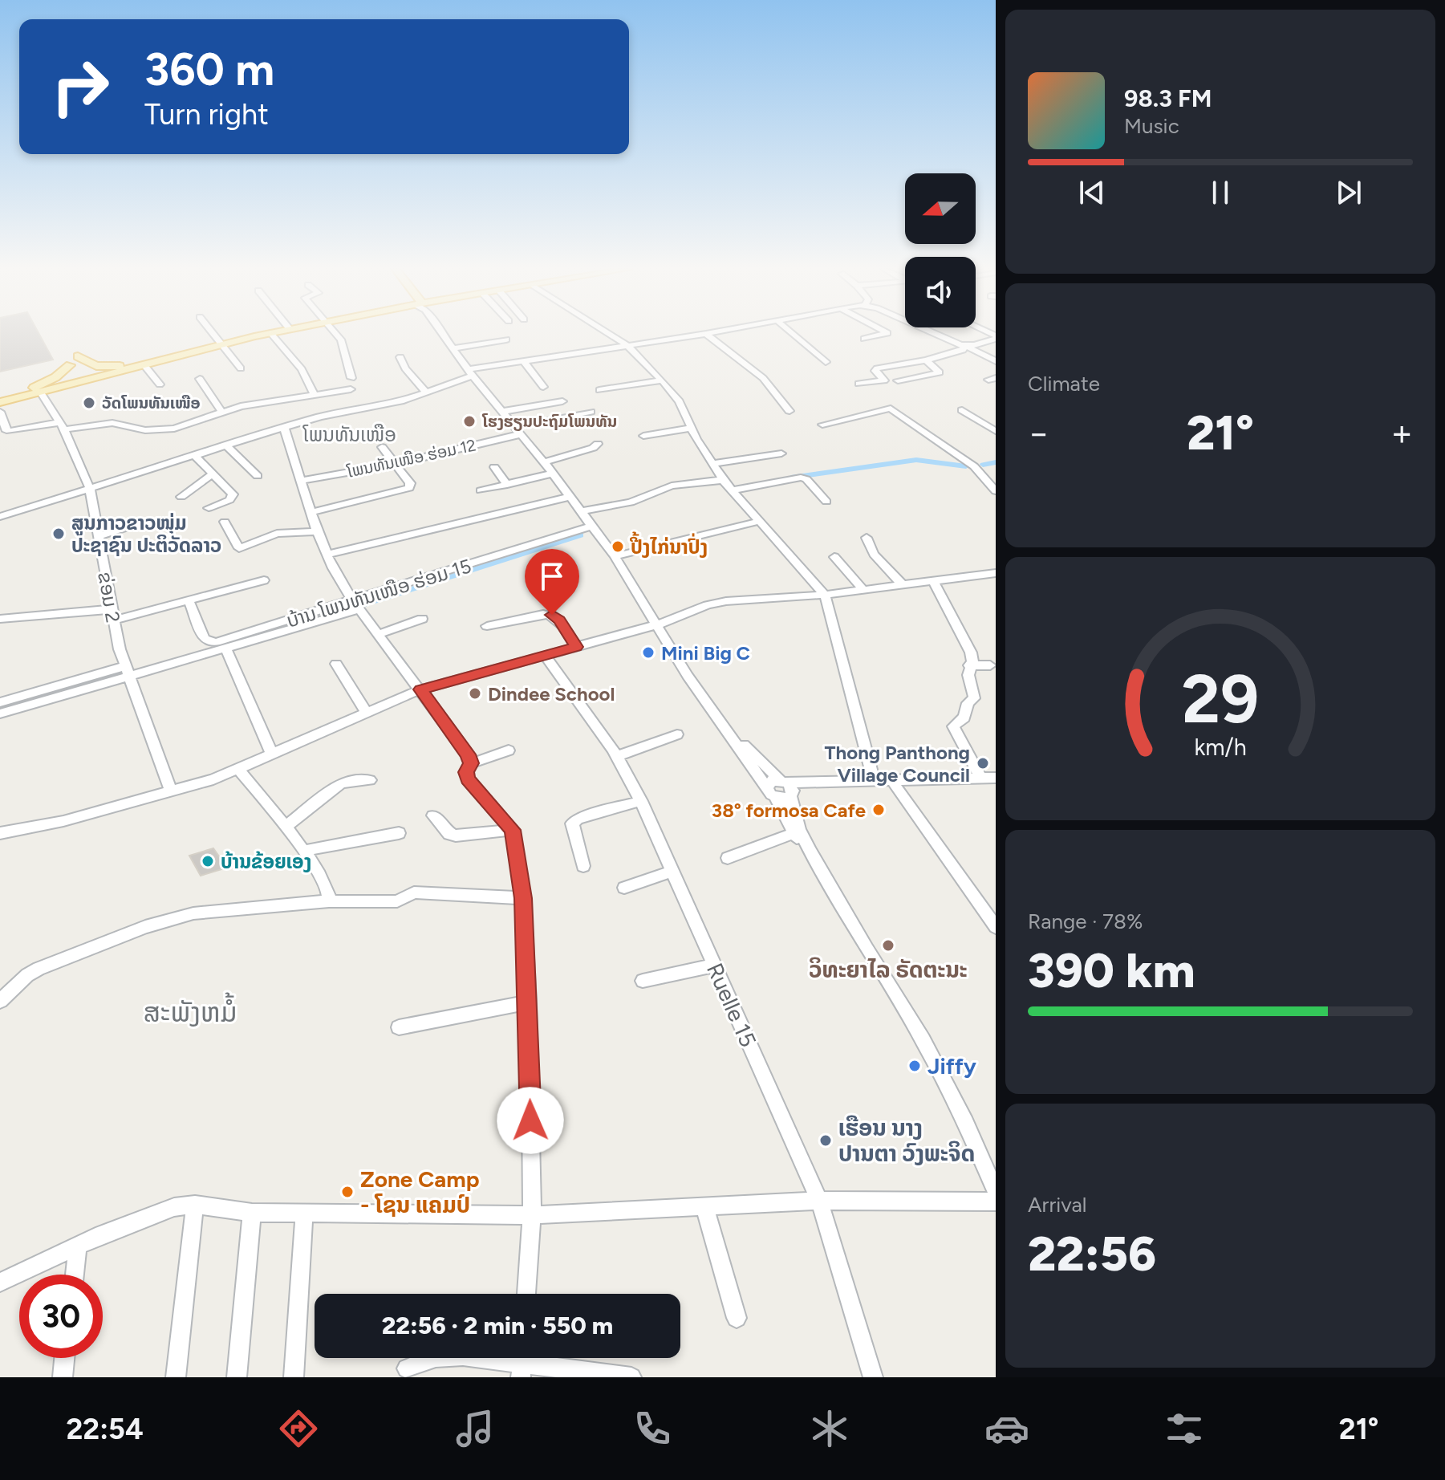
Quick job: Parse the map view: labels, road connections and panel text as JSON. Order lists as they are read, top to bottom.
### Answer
{
  "streets": {
    "street": [
      "ໂພນທັນເໜືອ ຮ່ອມ 12",
      "ບ້ານ ໂພນທັນເໜືອ ຮ່ອມ 15",
      "ຂ່ອມ 2",
      "Ruelle 15"
    ]
  },
  "districts": ["ໂພນທັນເໜືອ", "ສະພັງຫມໍ້"],
  "places": [
    "ວັດໂພນທັນເໜືອ",
    "ໂຮງຮຽນປະຖົມໂພນທັນ",
    "ສູນກາວຂາວໜຸ່ມ ປະຊາຊົນ ປະຕິວັດລາວ",
    "ປີ້ງໄກ່ນາປົ່ງ",
    "Mini Big C",
    "Dindee School",
    "Thong Panthong Village Council",
    "38° formosa Cafe",
    "ບ້ານຂ້ອຍເອງ",
    "ວິທະຍາໄລ ຣັດຕະນະ",
    "Jiffy",
    "ເຮືອນ ນາງ ປານຕາ ວົງພະຈິດ",
    "Zone Camp - ໂຊນ ແຄມປ໌"
  ],
  "north": "left",
  "page": {
    "turn": ["360 m", "Turn right"],
    "song": ["98.3 FM", "Music"],
    "tile": [
      "Climate",
      ["Range · 78%", "390 km"],
      ["Arrival", "22:56"]
    ],
    "heat": ["−", "21°", "+"],
    "limit": "30",
    "trip": "22:56 · 2 min · 550 m",
    "tabs": ["22:54", "21°"],
    "gauge": ["29", "km/h"]
  }
}
